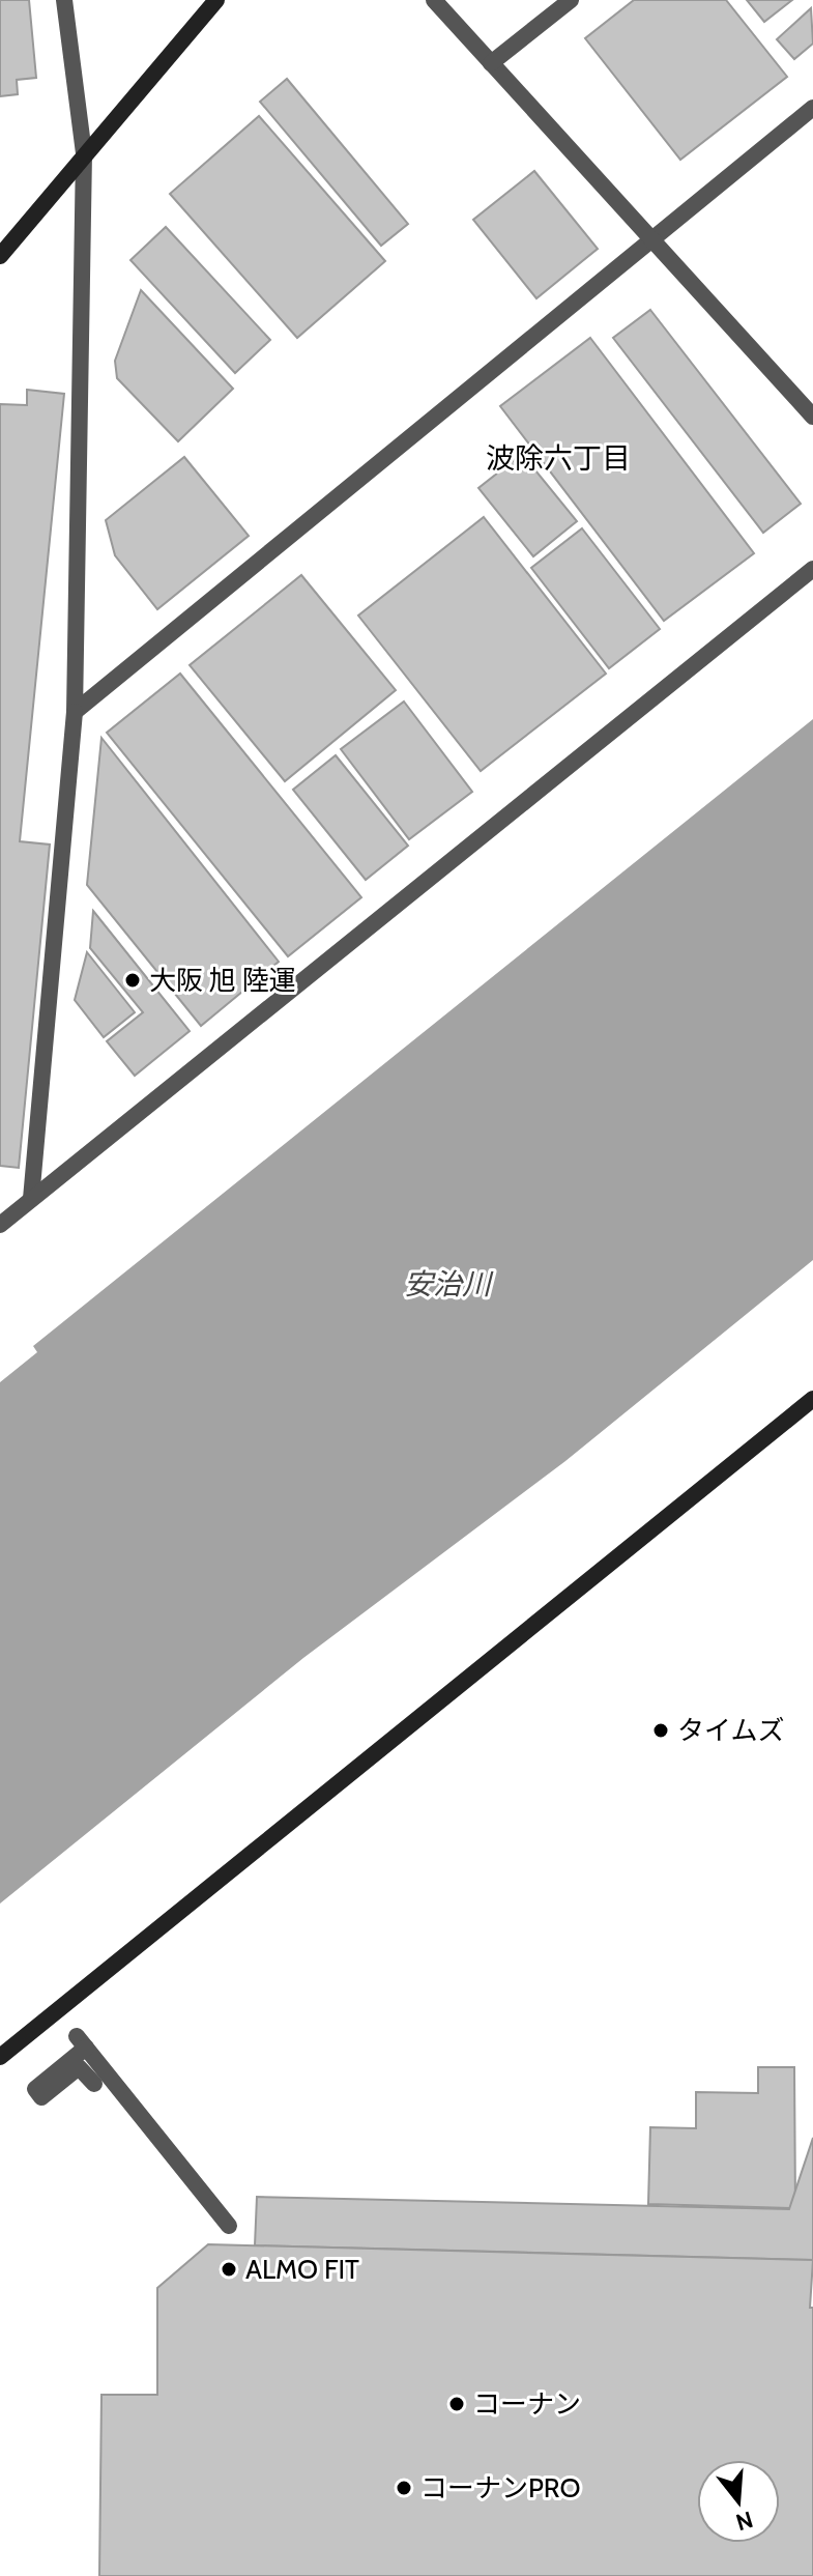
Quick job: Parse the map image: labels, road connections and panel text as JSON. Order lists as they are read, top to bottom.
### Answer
{
  "districts": ["波除六丁目"],
  "water": ["安治川"],
  "places": [
    "大阪 旭 陸運",
    "タイムズ",
    "ALMO FIT",
    "コーナン",
    "コーナンPRO"
  ],
  "north": "bottom"
}
